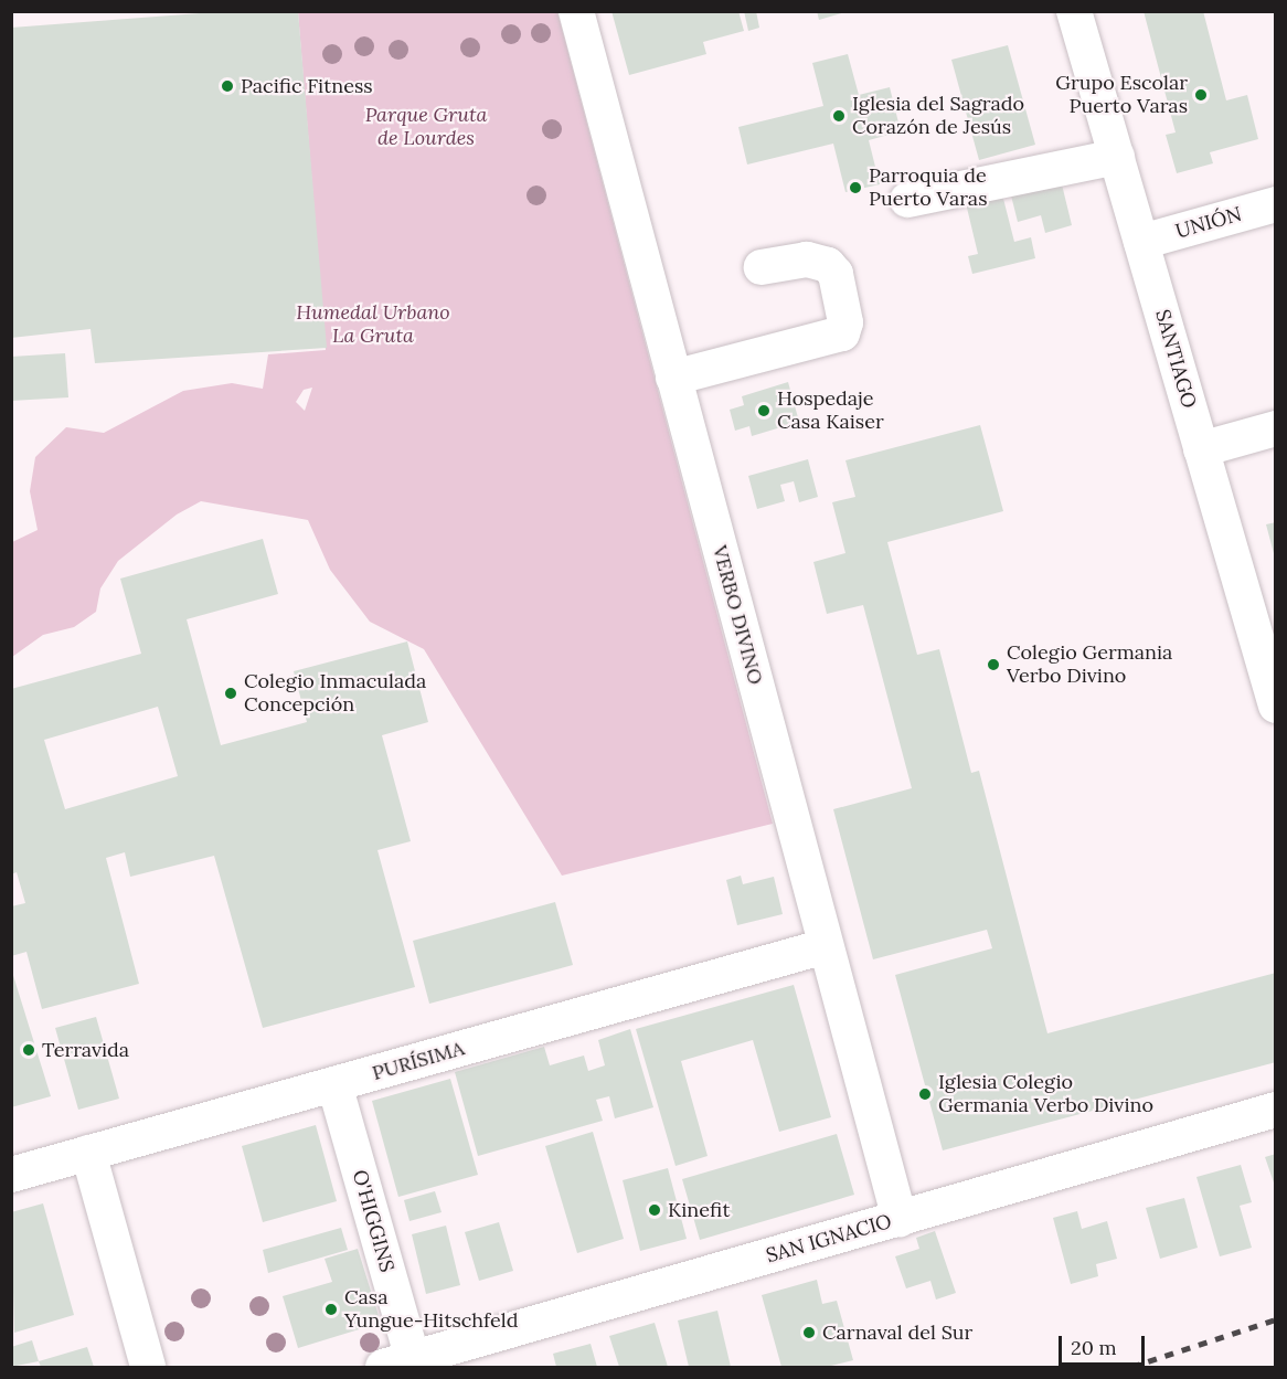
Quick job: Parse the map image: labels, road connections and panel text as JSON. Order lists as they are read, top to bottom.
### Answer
{
  "streets": {
    "street": [
      "UNIÓN",
      "SANTIAGO",
      "VERBO DIVINO",
      "PURÍSIMA",
      "O'HIGGINS",
      "SAN IGNACIO"
    ]
  },
  "crossings": [
    ["UNIÓN", "SANTIAGO"],
    ["VERBO DIVINO", "PURÍSIMA"],
    ["VERBO DIVINO", "SAN IGNACIO"],
    ["PURÍSIMA", "O'HIGGINS"],
    ["O'HIGGINS", "SAN IGNACIO"]
  ],
  "parks": ["Parque Gruta de Lourdes", "Humedal Urbano La Gruta"],
  "places": [
    "Pacific Fitness",
    "Grupo Escolar Puerto Varas",
    "Iglesia del Sagrado Corazón de Jesús",
    "Parroquia de Puerto Varas",
    "Hospedaje Casa Kaiser",
    "Colegio Germania Verbo Divino",
    "Colegio Inmaculada Concepción",
    "Terravida",
    "Iglesia Colegio Germania Verbo Divino",
    "Kinefit",
    "Casa Yungue-Hitschfeld",
    "Carnaval del Sur"
  ],
  "scale_bar": "20 m"
}
